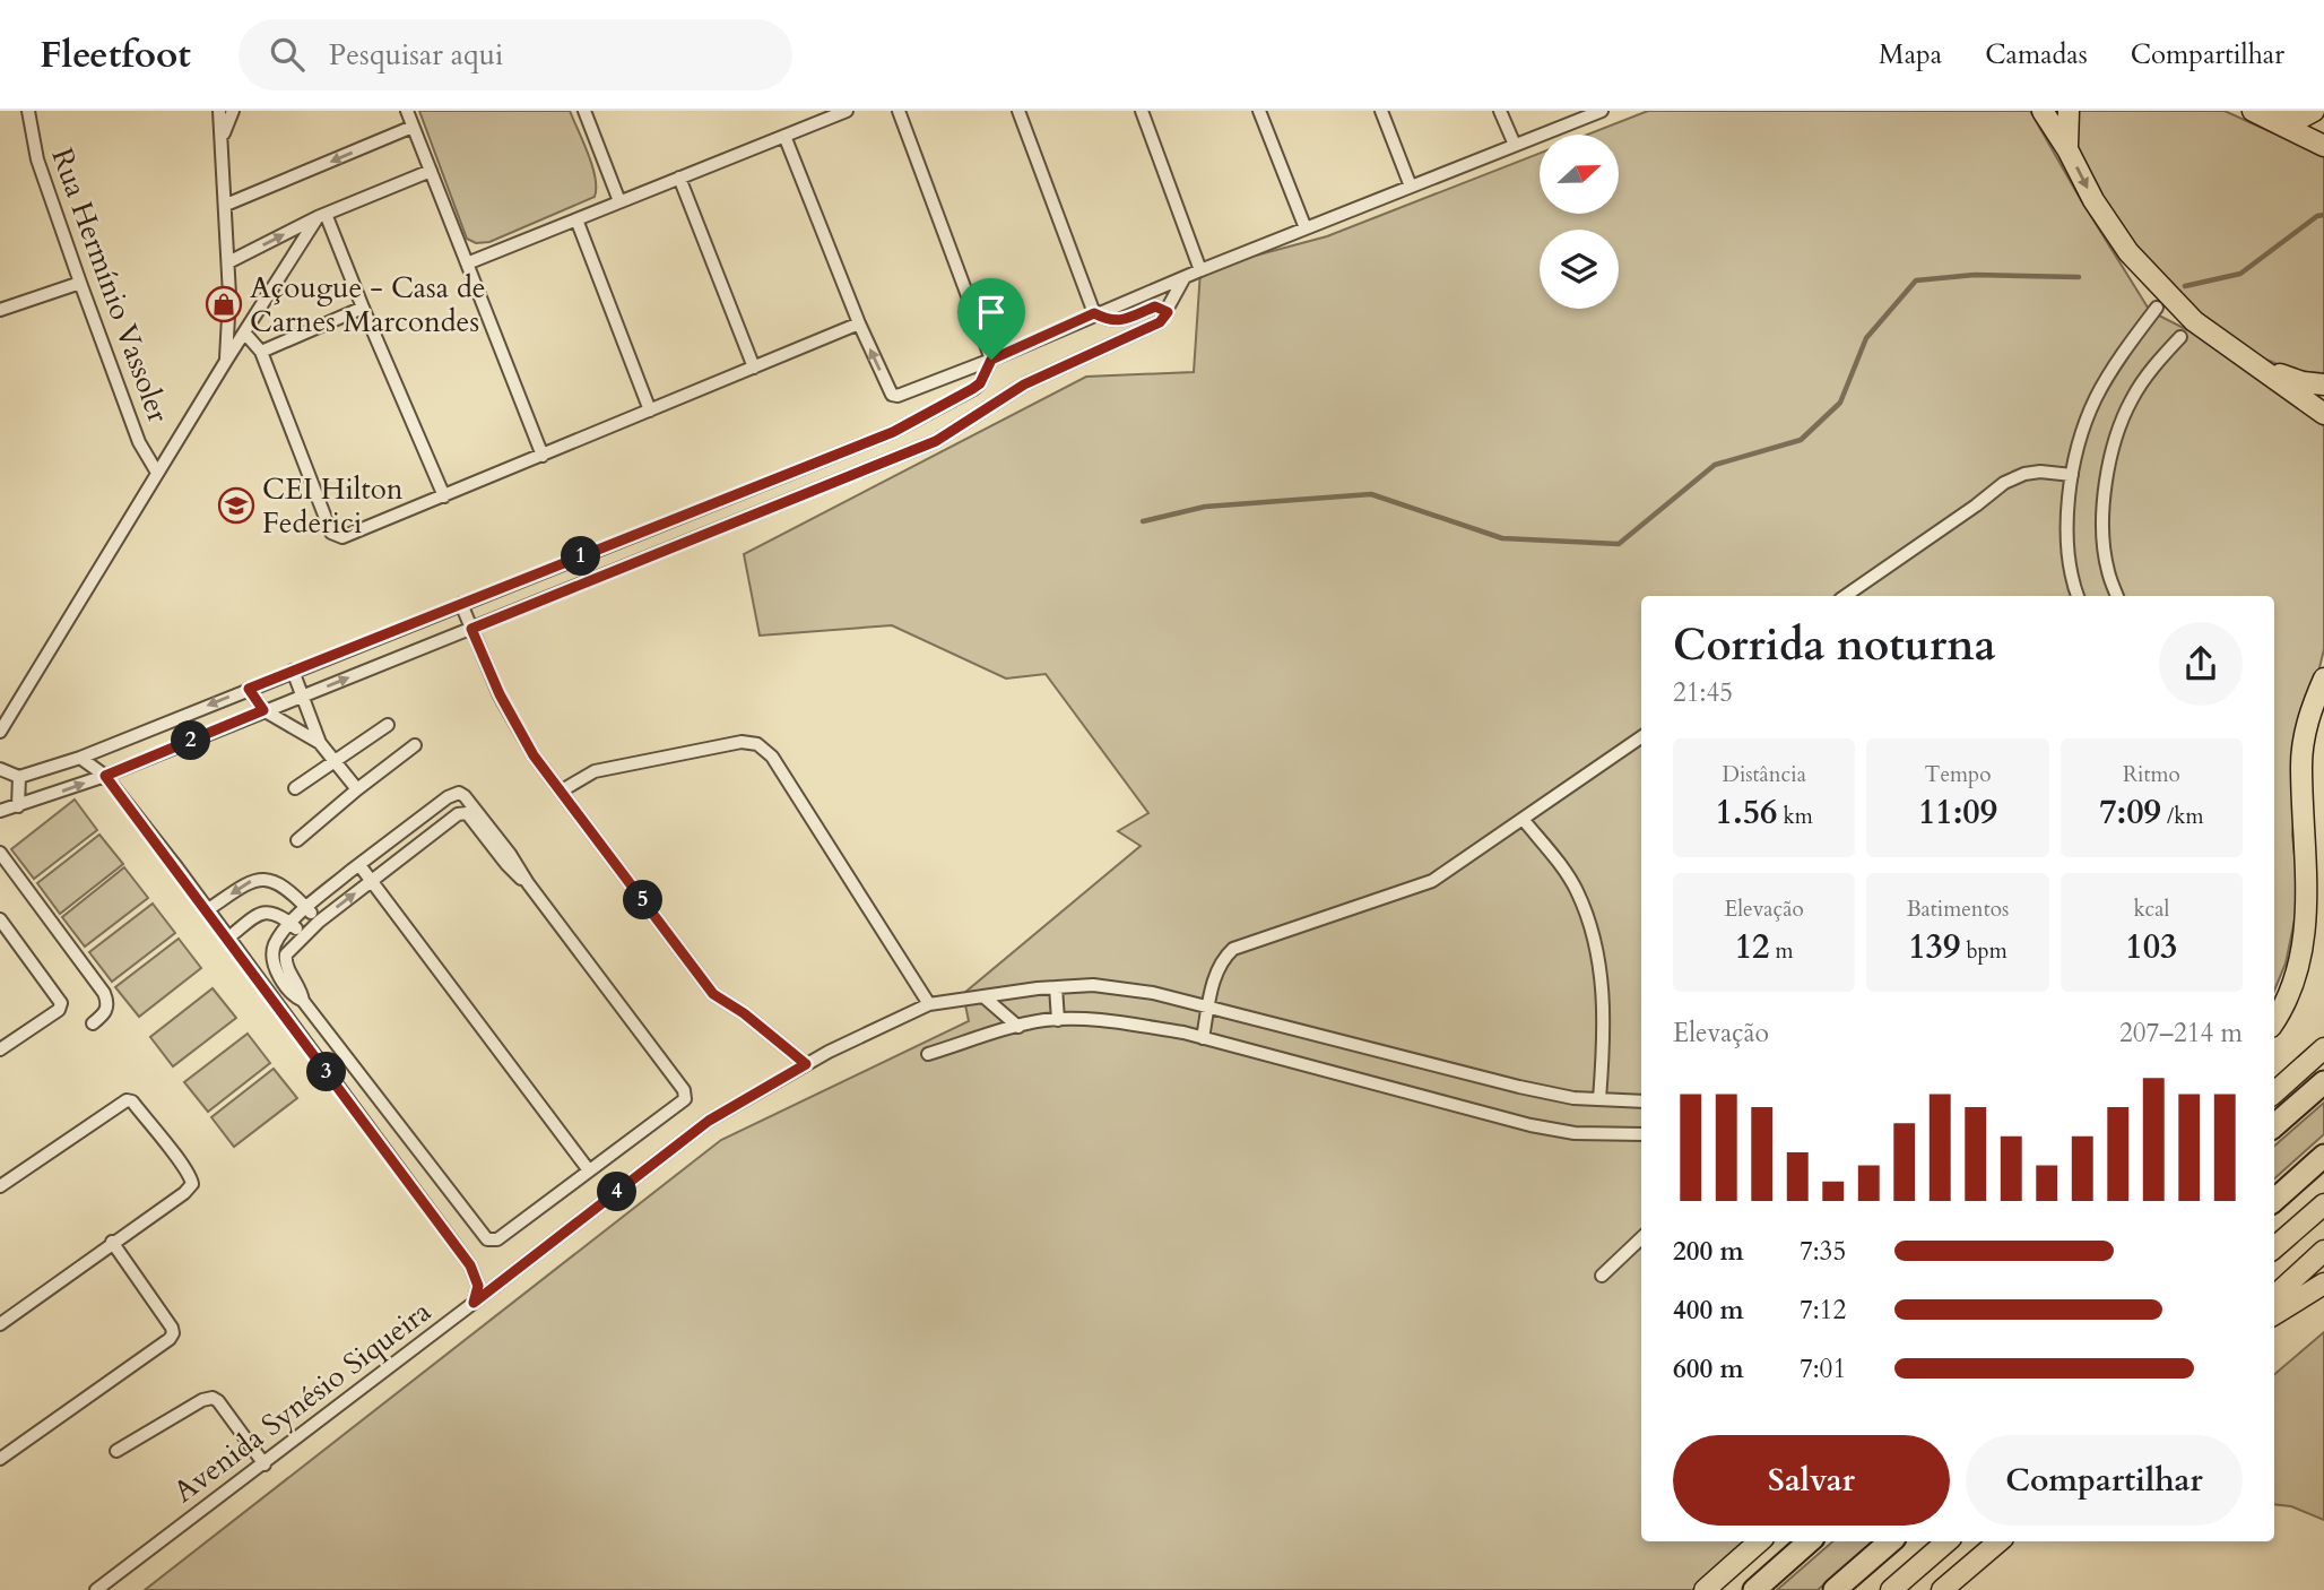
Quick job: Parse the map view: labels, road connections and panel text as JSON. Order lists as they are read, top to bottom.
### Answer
{
  "streets": {
    "street": ["Rua Hermínio Vassoler", "Avenida Synésio Siqueira"]
  },
  "places": {
    "shop": ["Açougue - Casa de Carnes Marcondes"],
    "school or university": ["CEI Hilton Federici"]
  },
  "north": "right",
  "page": {
    "header": "Fleetfoot",
    "search": "Pesquisar aqui",
    "nav": ["Mapa", "Camadas", "Compartilhar"],
    "pins": [
      "1",
      "2",
      "5",
      "3",
      "4"
    ],
    "heading": ["Corrida noturna", "21:45"],
    "stats": [
      ["Distância", "1.56 km"],
      ["Tempo", "11:09"],
      ["Ritmo", "7:09 /km"],
      ["Elevação", "12 m"],
      ["Batimentos", "139 bpm"],
      ["kcal", "103"]
    ],
    "chart": ["Elevação", "207–214 m"],
    "list": [
      {
        "name": "200 m",
        "note": "7:35"
      },
      {
        "name": "400 m",
        "note": "7:12"
      },
      {
        "name": "600 m",
        "note": "7:01"
      }
    ],
    "buttons": ["Salvar", "Compartilhar"]
  }
}
